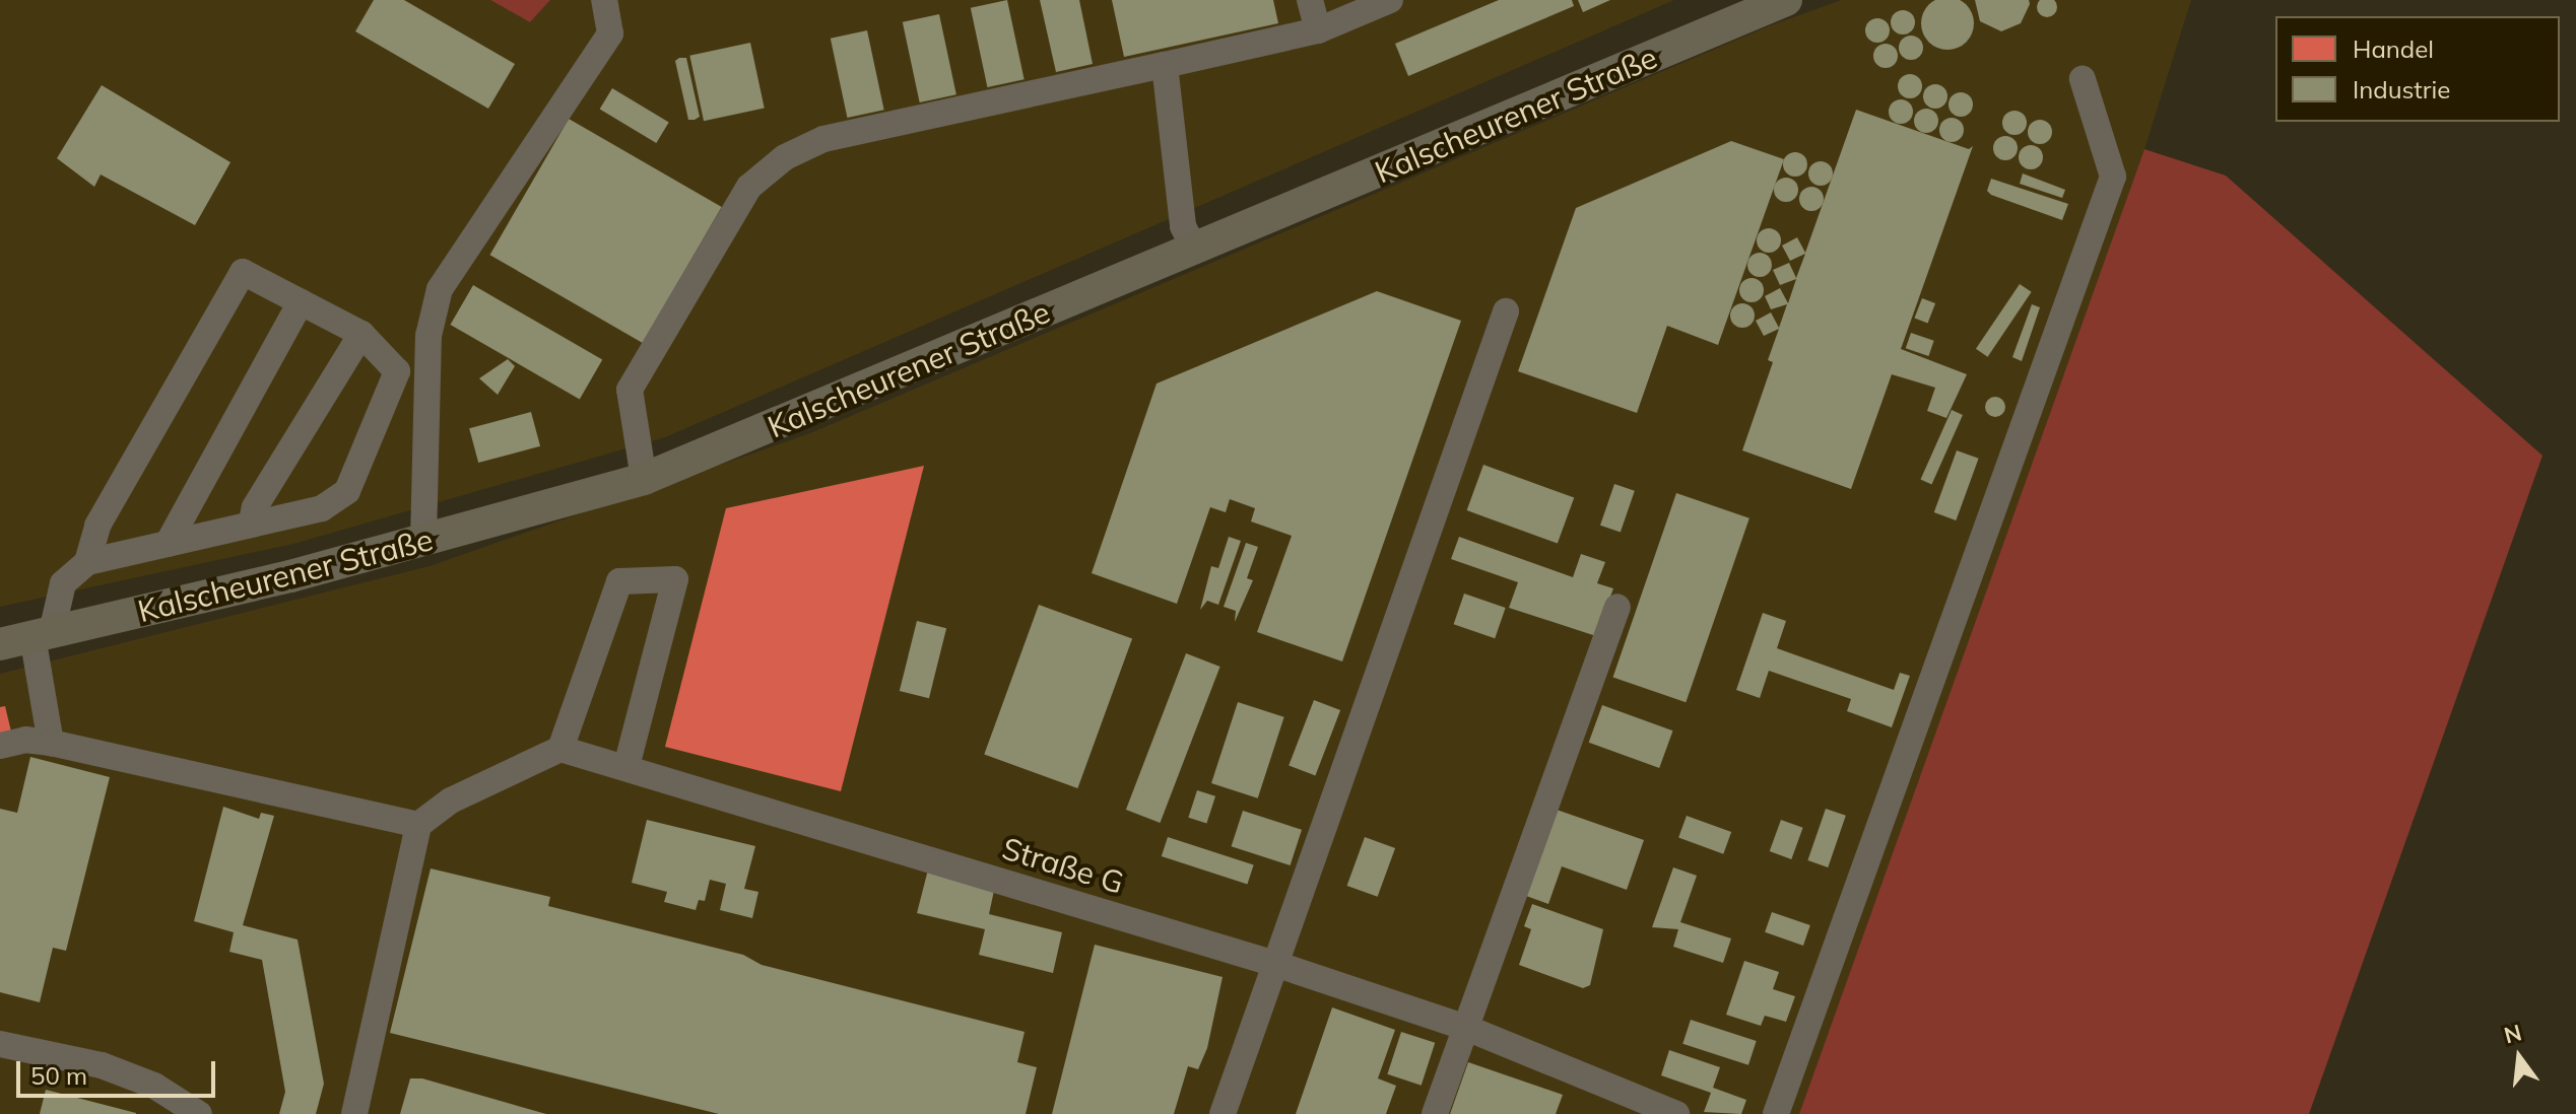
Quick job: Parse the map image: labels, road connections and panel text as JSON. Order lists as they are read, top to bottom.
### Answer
{
  "streets": {
    "main road": ["Kalscheurener Straße"],
    "lane": ["Straße G"]
  },
  "legend": ["Handel", "Industrie"],
  "scale_bar": "50 m",
  "north": "top"
}
